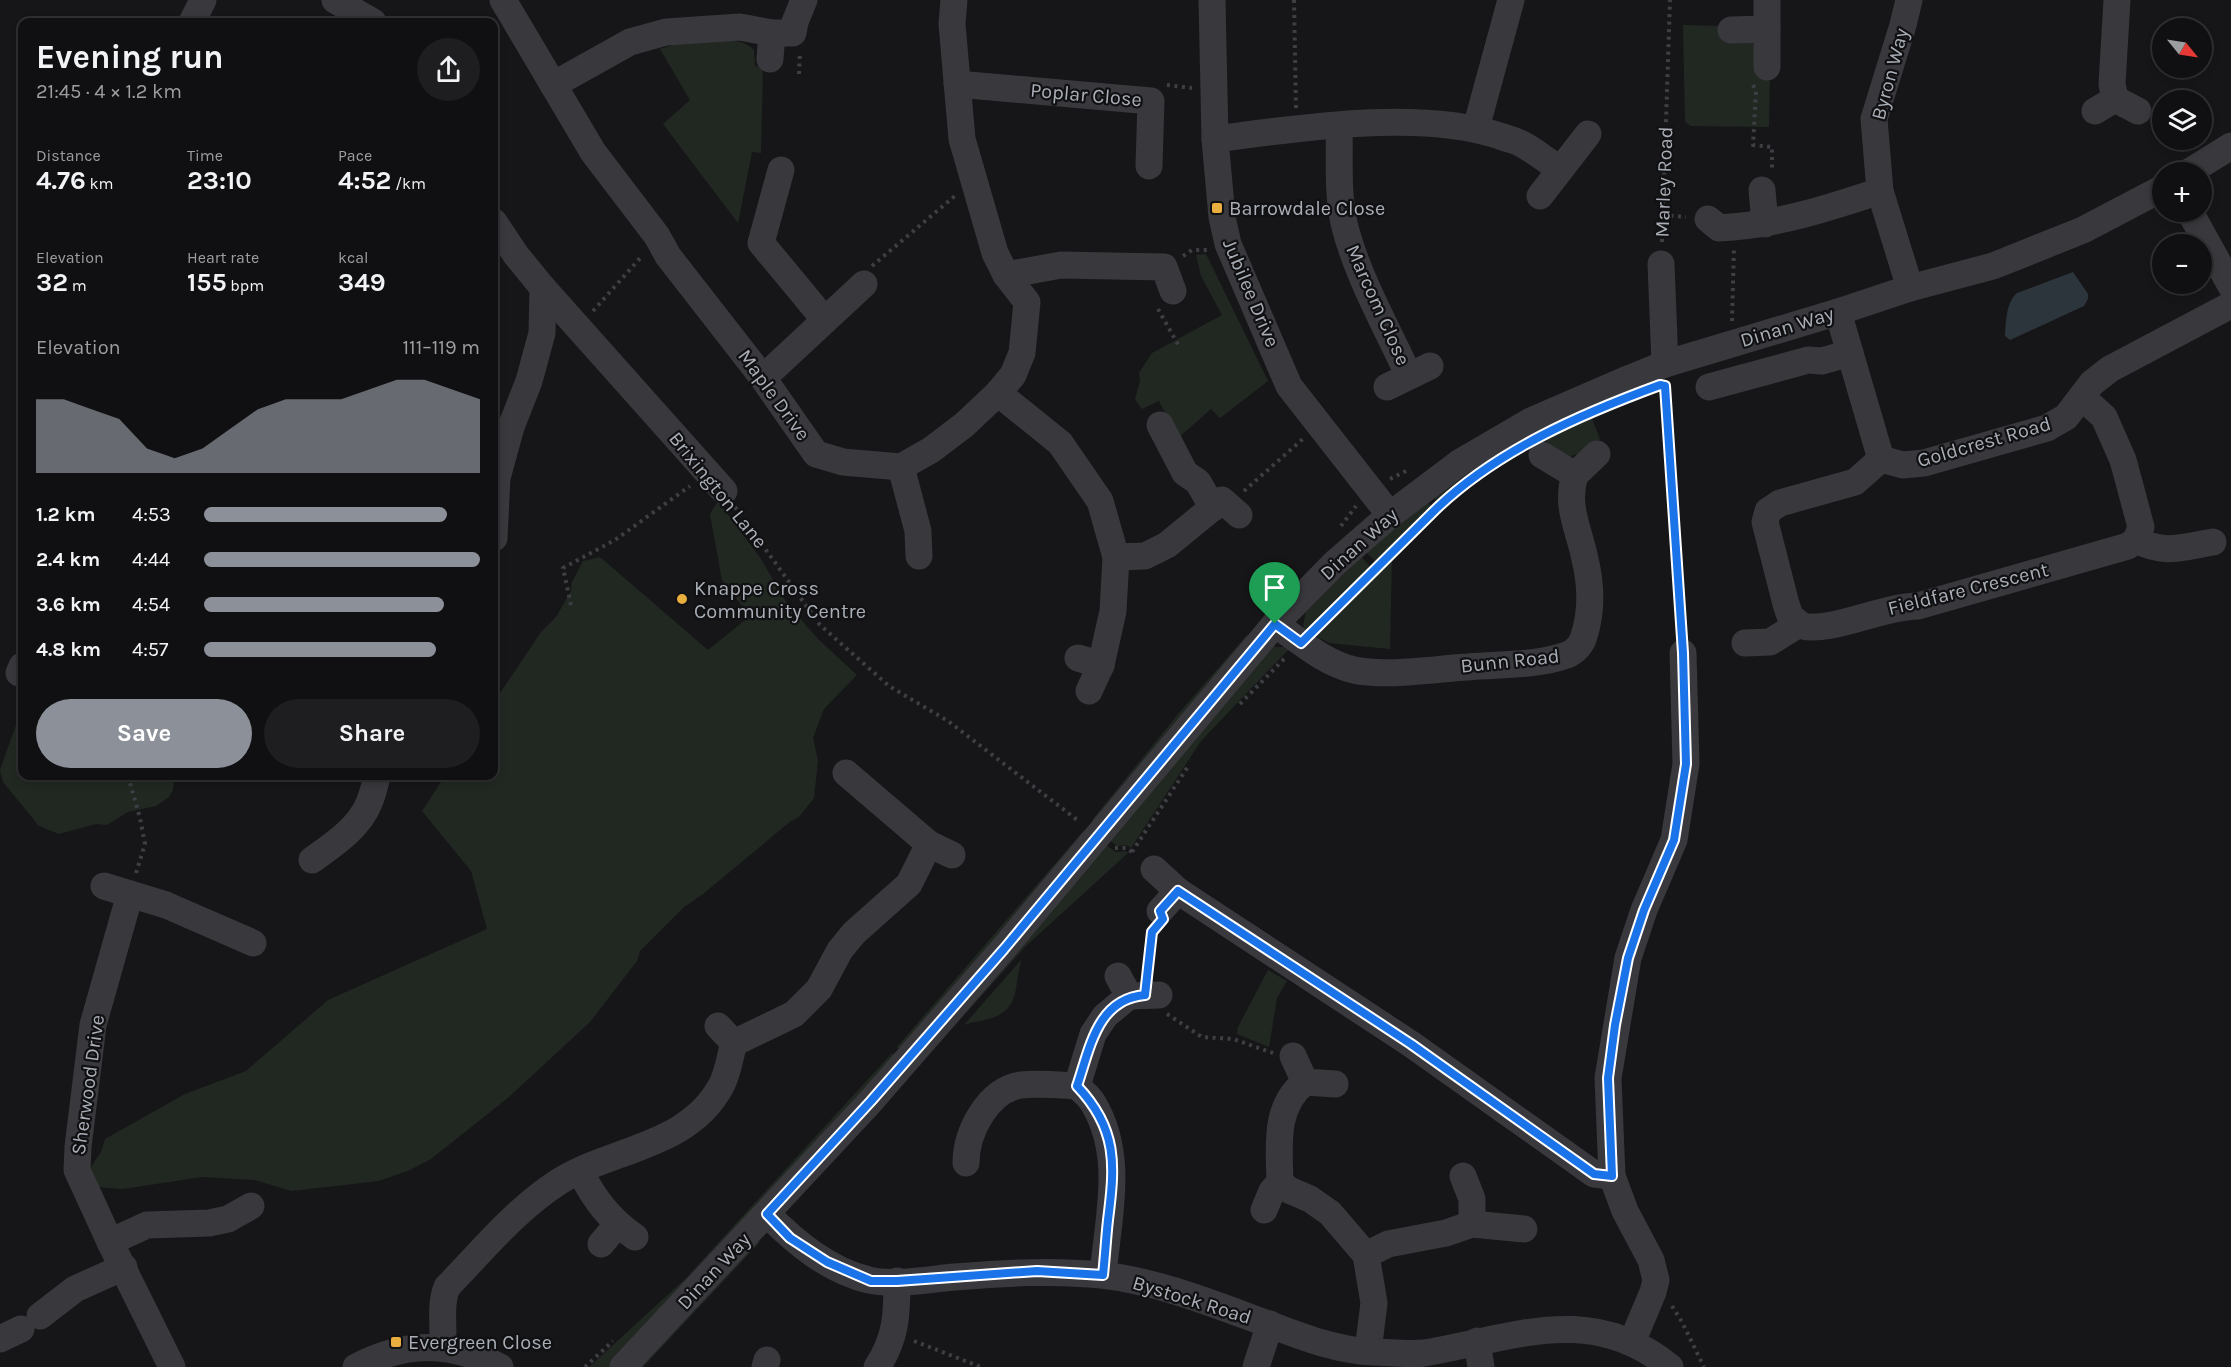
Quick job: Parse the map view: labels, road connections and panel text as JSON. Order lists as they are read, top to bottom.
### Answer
{
  "streets": {
    "street": [
      "Byron Way",
      "Poplar Close",
      "Marley Road",
      "Jubilee Drive",
      "Marcom Close",
      "Dinan Way",
      "Maple Drive",
      "Goldcrest Road",
      "Brixington Lane",
      "Fieldfare Crescent",
      "Bunn Road",
      "Sherwood Drive",
      "Bystock Road"
    ]
  },
  "crossings": [
    ["Byron Way", "Dinan Way"],
    ["Marley Road", "Dinan Way"],
    ["Jubilee Drive", "Dinan Way"],
    ["Dinan Way", "Bunn Road"],
    ["Dinan Way", "Bystock Road"]
  ],
  "places": {
    "transit": ["Barrowdale Close", "Evergreen Close"],
    "other": ["Knappe Cross Community Centre"]
  },
  "north": "bottom right",
  "page": {
    "map_buttons": ["+", "−"],
    "heading": ["Evening run", "21:45 · 4 × 1.2 km"],
    "stats": [
      ["Distance", "4.76 km"],
      ["Time", "23:10"],
      ["Pace", "4:52 /km"],
      ["Elevation", "32 m"],
      ["Heart rate", "155 bpm"],
      ["kcal", "349"]
    ],
    "chart": ["Elevation", "111–119 m"],
    "list": [
      {
        "name": "1.2 km",
        "note": "4:53"
      },
      {
        "name": "2.4 km",
        "note": "4:44"
      },
      {
        "name": "3.6 km",
        "note": "4:54"
      },
      {
        "name": "4.8 km",
        "note": "4:57"
      }
    ],
    "buttons": ["Save", "Share"]
  }
}
